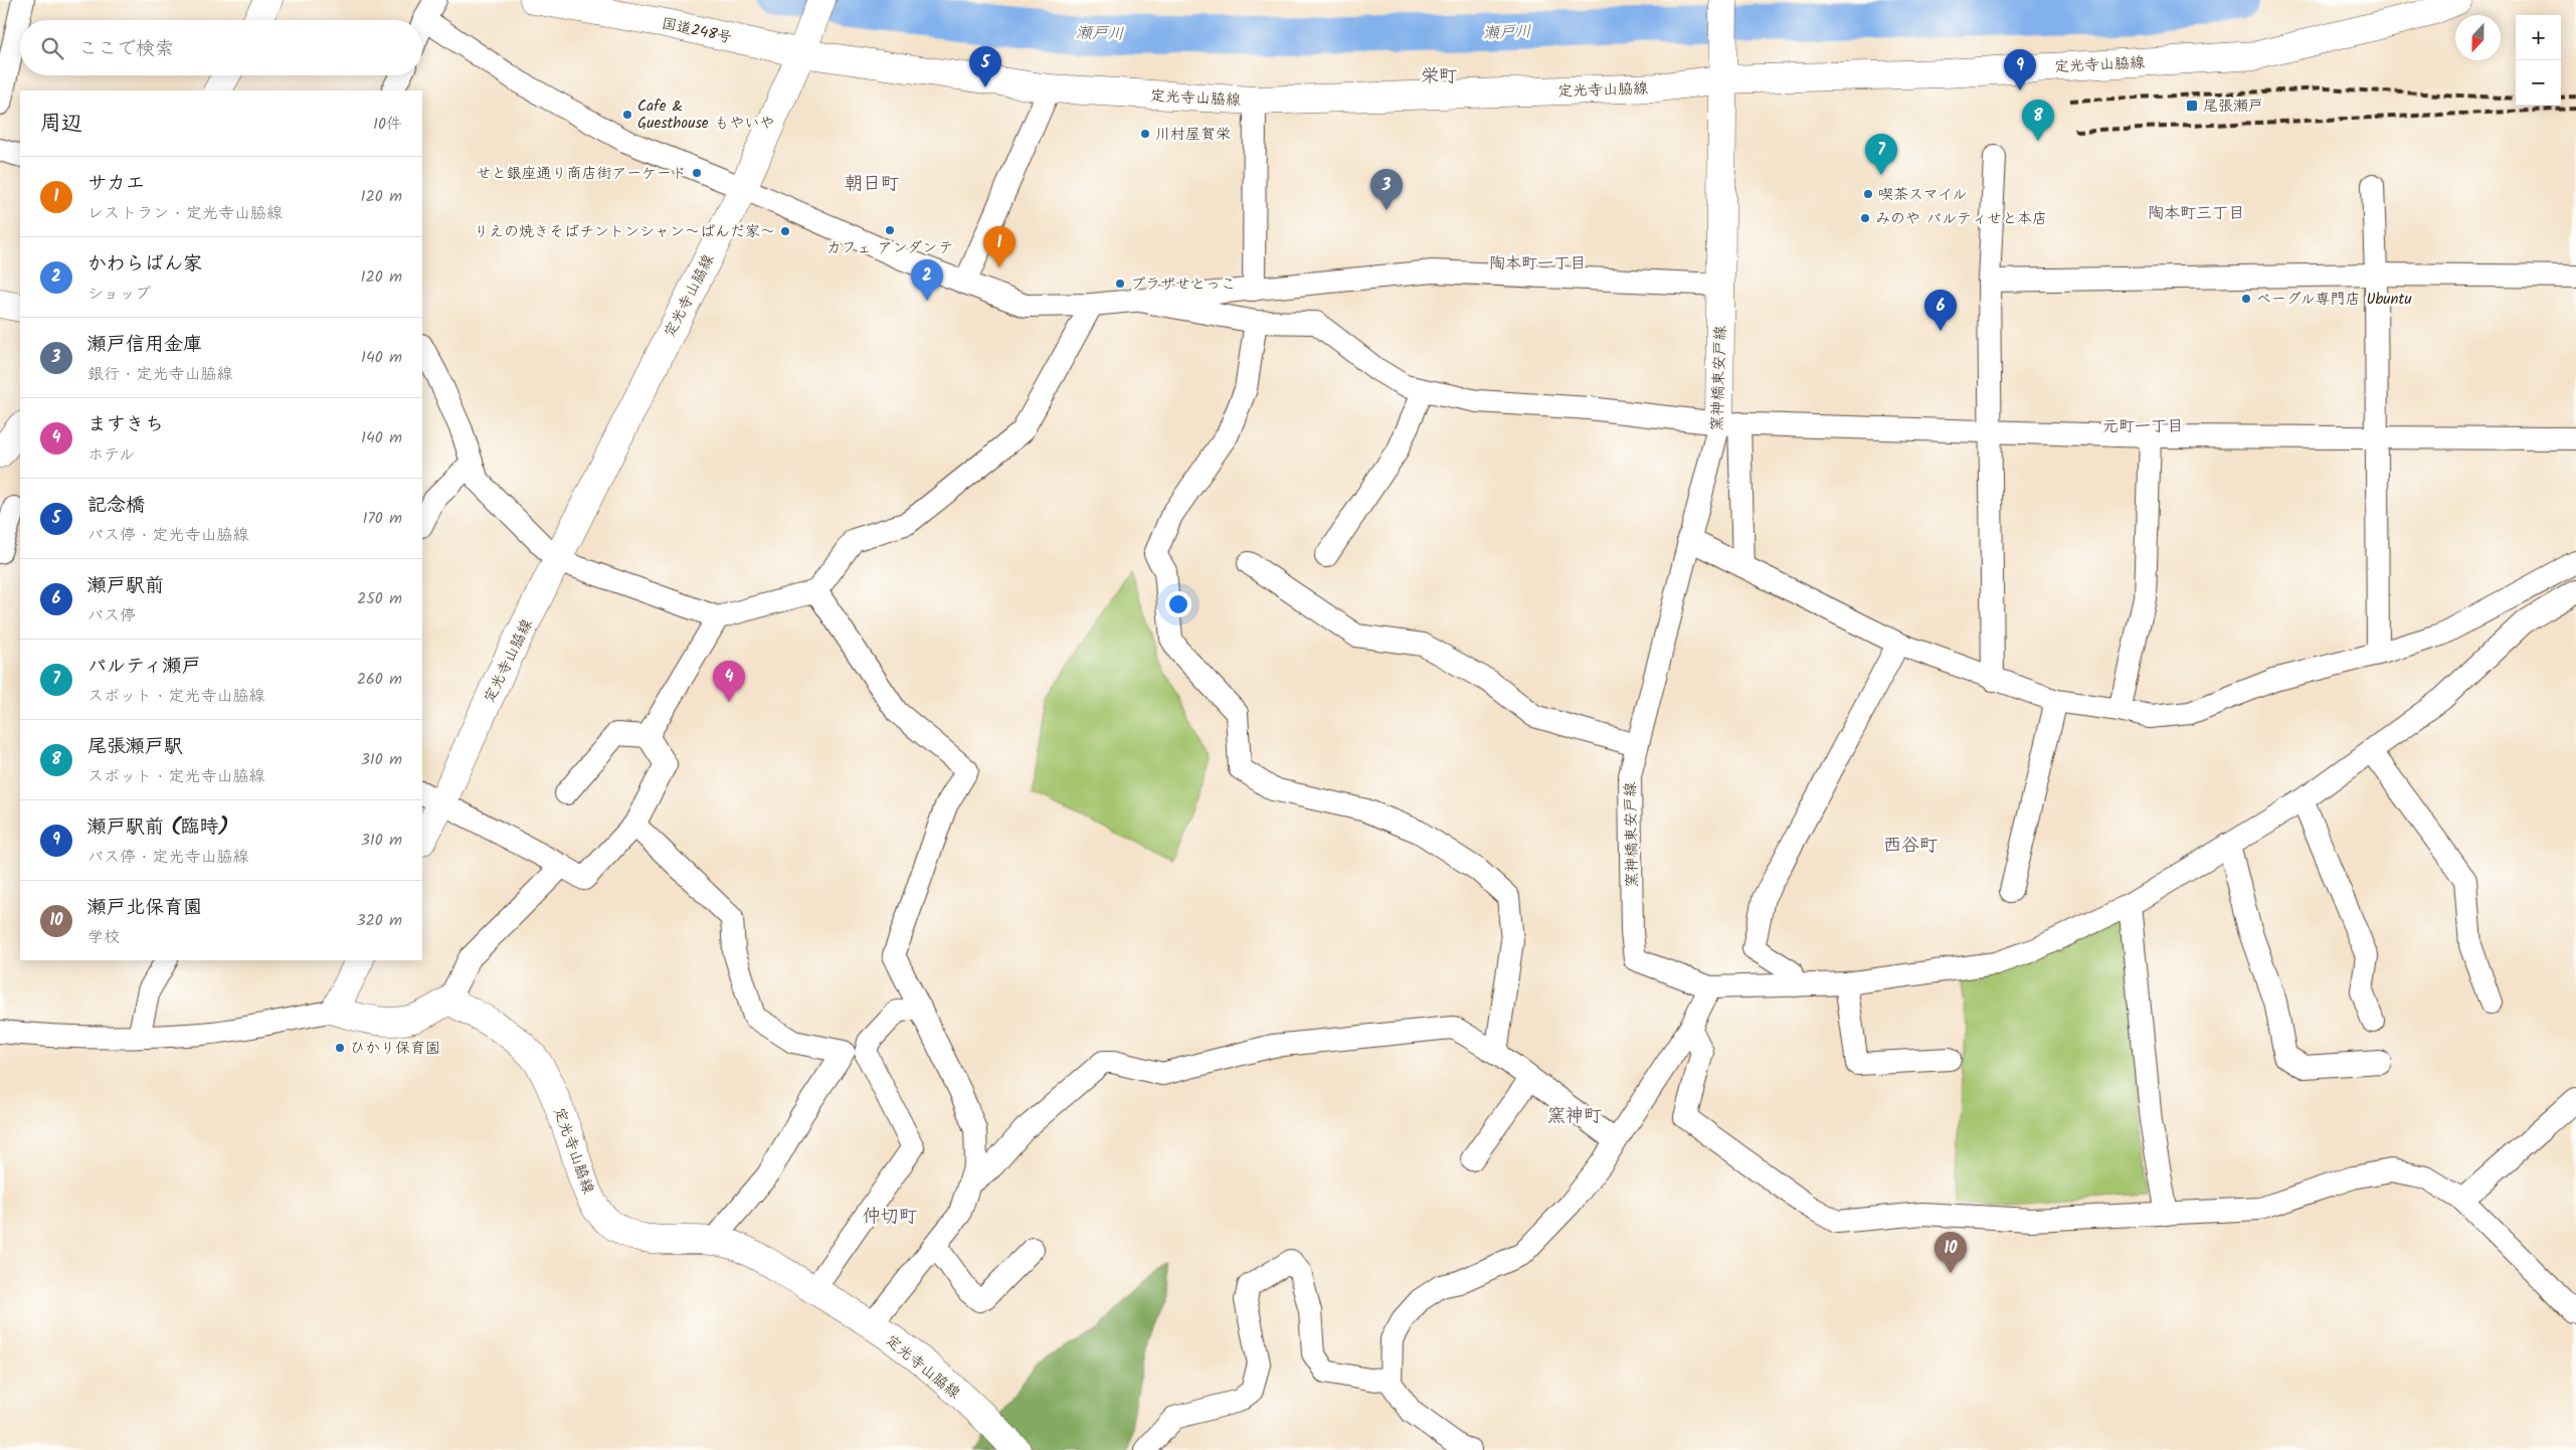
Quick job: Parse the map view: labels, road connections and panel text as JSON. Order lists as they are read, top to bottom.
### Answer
{
  "streets": {
    "main road": ["国道248号", "定光寺山脇線", "窯神橋東安戸線"]
  },
  "crossings": [
    ["国道248号", "定光寺山脇線"],
    ["定光寺山脇線", "窯神橋東安戸線"]
  ],
  "districts": [
    "栄町",
    "朝日町",
    "陶本町三丁目",
    "陶本町一丁目",
    "元町一丁目",
    "西谷町",
    "窯神町",
    "仲切町"
  ],
  "water": ["瀬戸川"],
  "places": {
    "transit": ["尾張瀬戸"],
    "other": [
      "Cafe & Guesthouse もやいや",
      "川村屋賀栄",
      "せと銀座通り商店街アーケード",
      "喫茶スマイル",
      "みのや パルティせと本店",
      "カフェ アンダンテ",
      "りえの焼きそばチントンシャン～ぱんだ家～",
      "プラザせとっこ",
      "ベーグル専門店 Ubuntu",
      "ひかり保育園"
    ]
  },
  "north": "bottom",
  "page": {
    "map_buttons": ["+", "−"],
    "search": "ここで検索",
    "pins": [
      "5",
      "9",
      "8",
      "7",
      "3",
      "1",
      "2",
      "6",
      "4",
      "10"
    ],
    "heading": ["周辺", "10件"],
    "list": [
      {
        "mark": "1",
        "name": "サカエ",
        "note": "レストラン · 定光寺山脇線",
        "value": "120 m"
      },
      {
        "mark": "2",
        "name": "かわらばん家",
        "note": "ショップ",
        "value": "120 m"
      },
      {
        "mark": "3",
        "name": "瀬戸信用金庫",
        "note": "銀行 · 定光寺山脇線",
        "value": "140 m"
      },
      {
        "mark": "4",
        "name": "ますきち",
        "note": "ホテル",
        "value": "140 m"
      },
      {
        "mark": "5",
        "name": "記念橋",
        "note": "バス停 · 定光寺山脇線",
        "value": "170 m"
      },
      {
        "mark": "6",
        "name": "瀬戸駅前",
        "note": "バス停",
        "value": "250 m"
      },
      {
        "mark": "7",
        "name": "パルティ瀬戸",
        "note": "スポット · 定光寺山脇線",
        "value": "260 m"
      },
      {
        "mark": "8",
        "name": "尾張瀬戸駅",
        "note": "スポット · 定光寺山脇線",
        "value": "310 m"
      },
      {
        "mark": "9",
        "name": "瀬戸駅前 (臨時)",
        "note": "バス停 · 定光寺山脇線",
        "value": "310 m"
      },
      {
        "mark": "10",
        "name": "瀬戸北保育園",
        "note": "学校",
        "value": "320 m"
      }
    ]
  }
}
